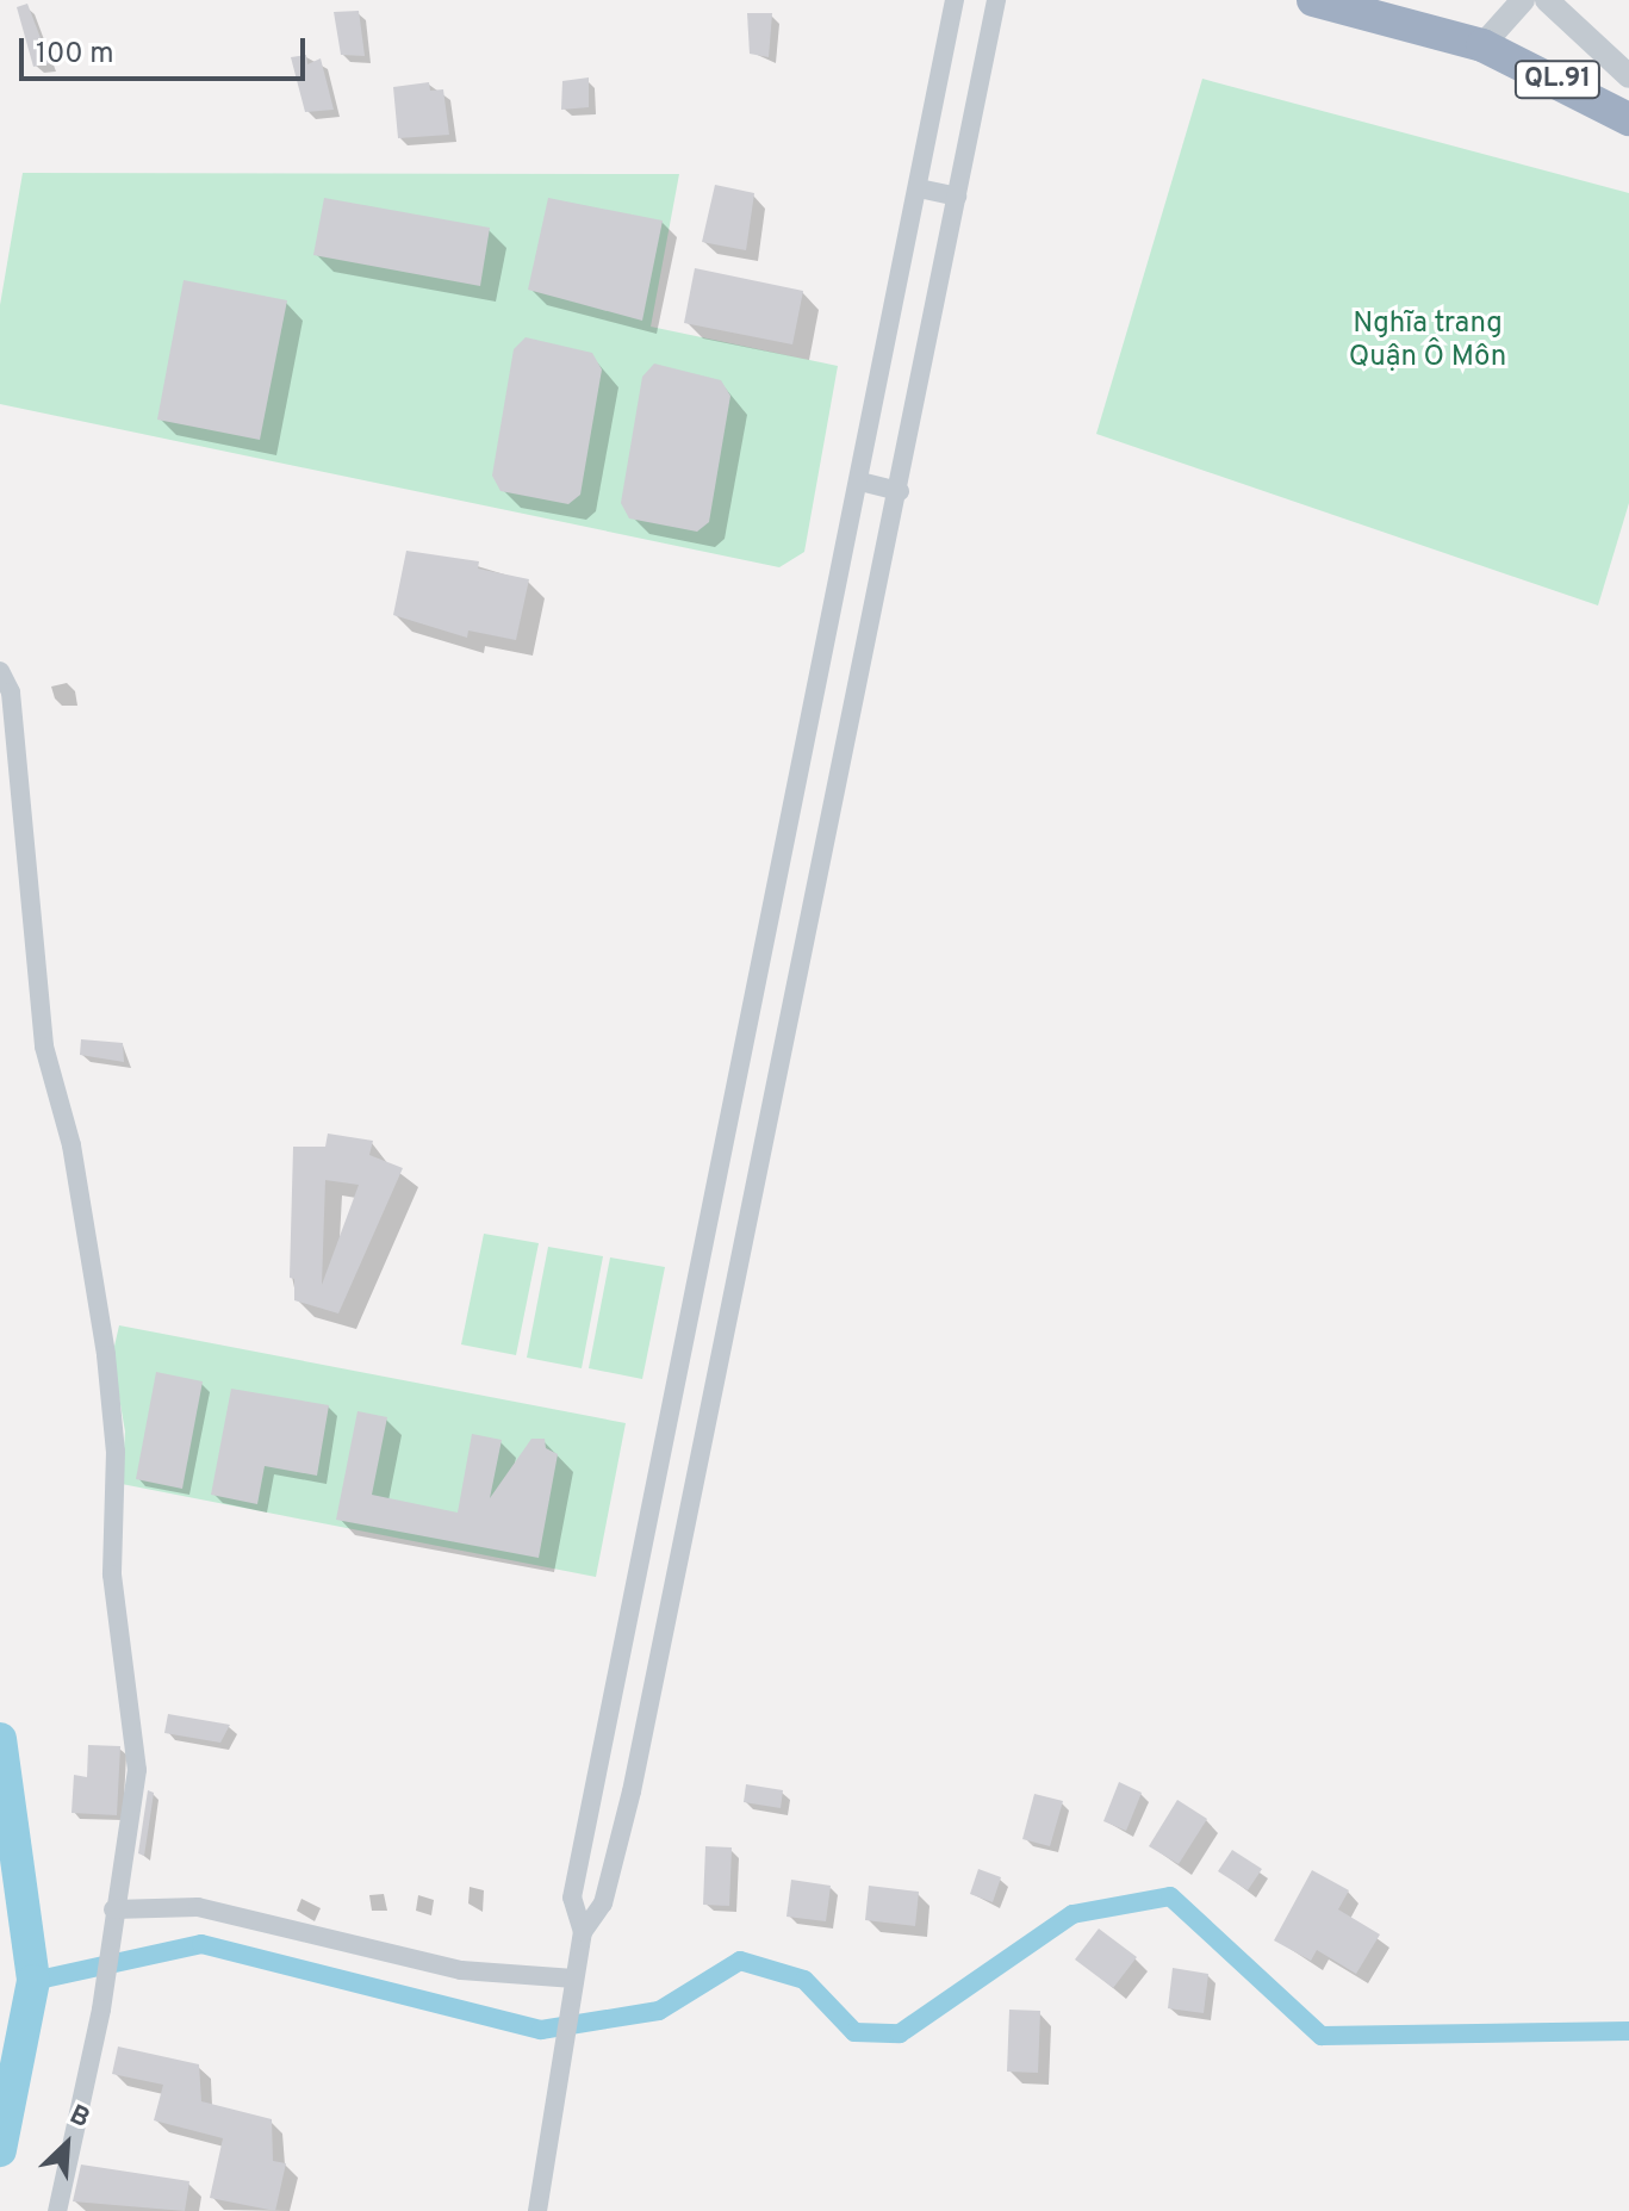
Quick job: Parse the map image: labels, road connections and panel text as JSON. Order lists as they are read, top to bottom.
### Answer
{
  "streets": {
    "highway": ["QL.91"]
  },
  "parks": ["Nghĩa trang Quận Ô Môn"],
  "scale_bar": "100 m",
  "north": "top right"
}
